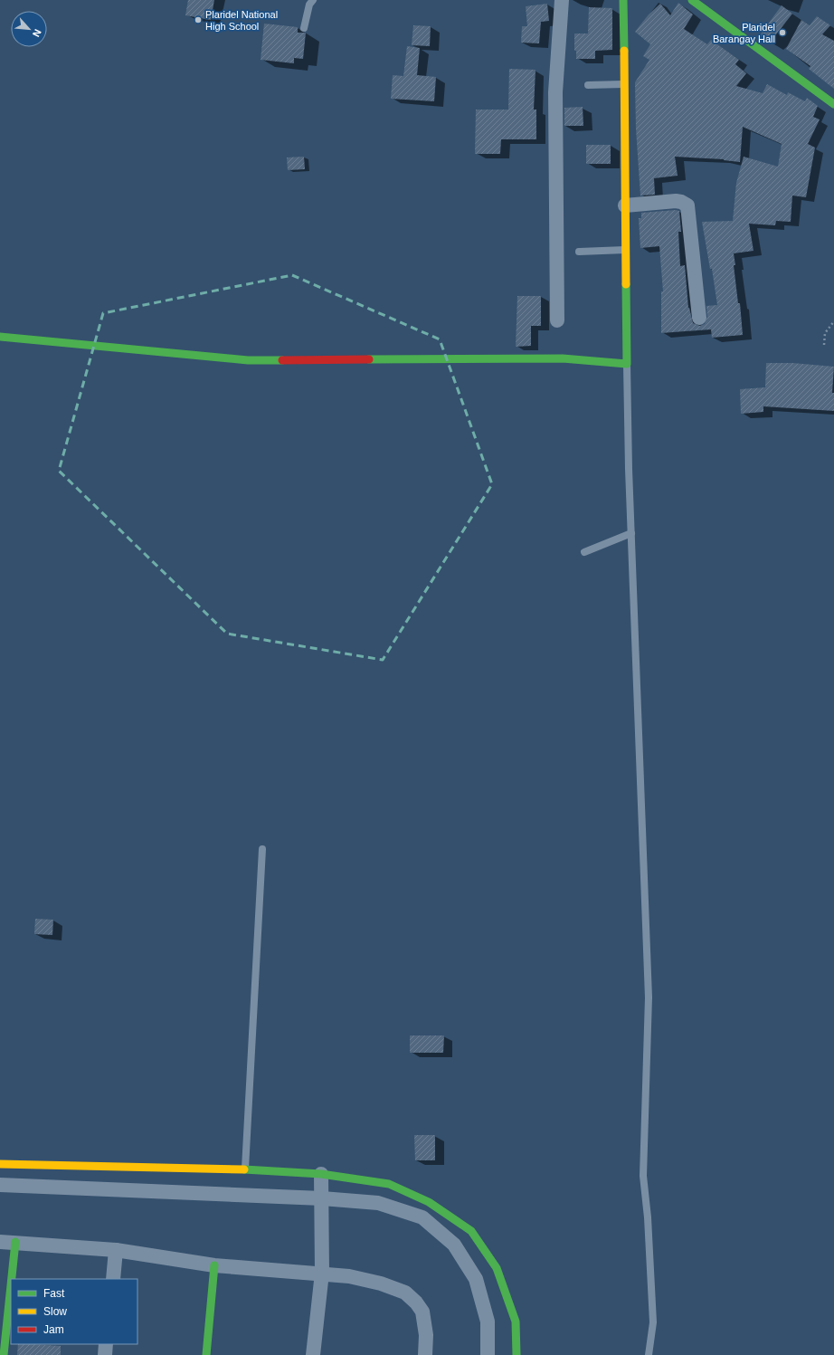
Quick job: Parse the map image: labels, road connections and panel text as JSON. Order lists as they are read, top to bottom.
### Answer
{
  "places": ["Plaridel National High School", "Plaridel Barangay Hall"],
  "legend": ["Fast", "Slow", "Jam"],
  "north": "bottom right"
}
